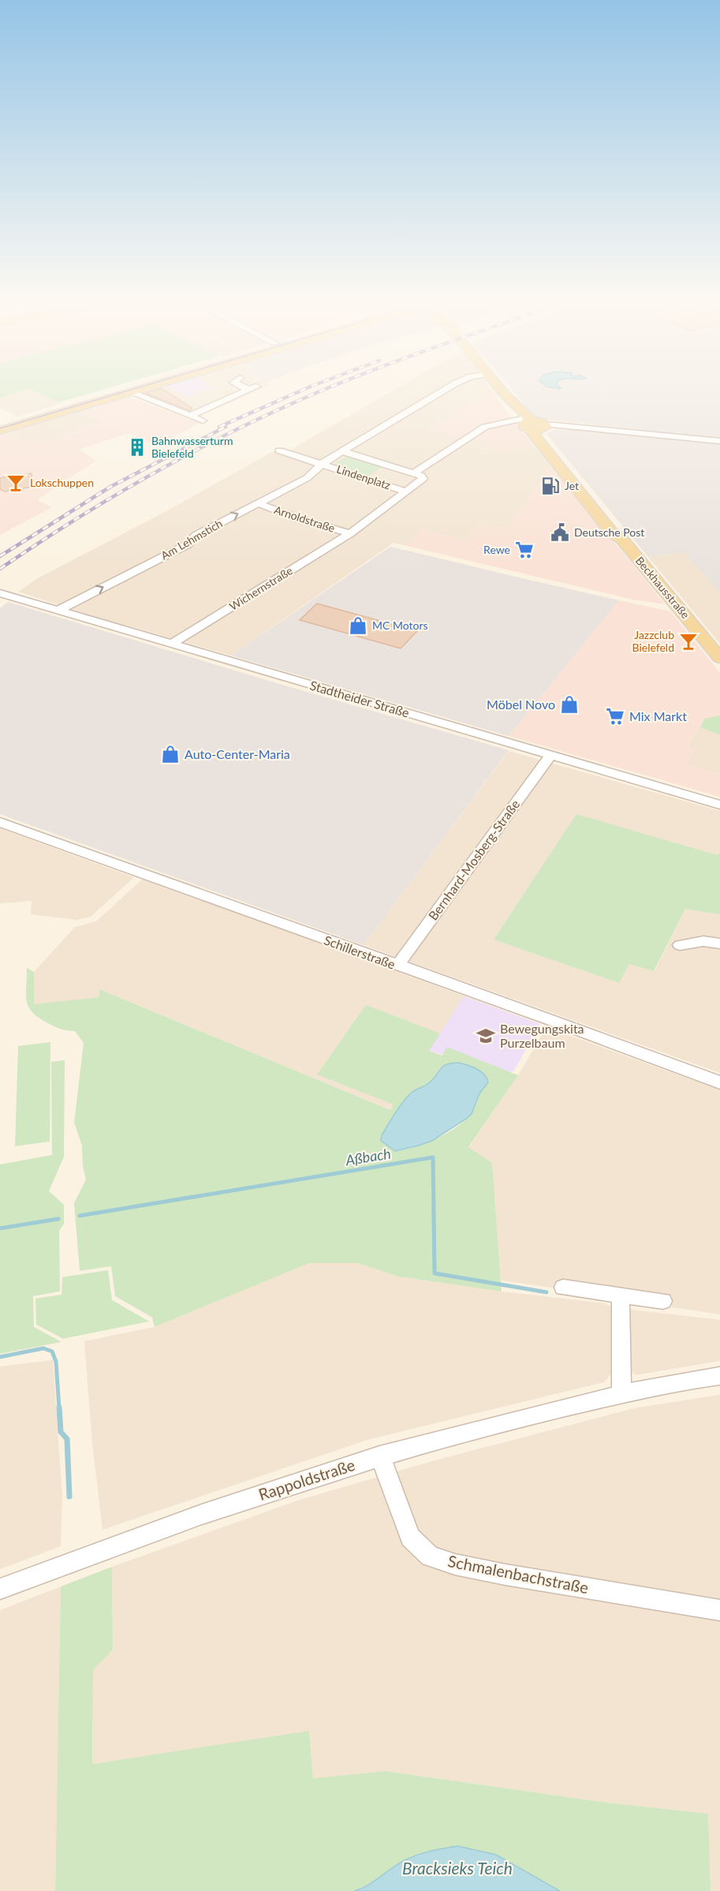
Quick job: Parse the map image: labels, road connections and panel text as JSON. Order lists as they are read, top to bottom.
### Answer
{
  "streets": {
    "main road": ["Beckhausstraße"],
    "street": [
      "Lindenplatz",
      "Arnoldstraße",
      "Am Lehmstich",
      "Wichernstraße",
      "Stadtheider Straße",
      "Bernhard-Mosberg-Straße",
      "Schillerstraße",
      "Rappoldstraße",
      "Schmalenbachstraße"
    ]
  },
  "crossings": [
    ["Lindenplatz", "Am Lehmstich"],
    ["Lindenplatz", "Wichernstraße"],
    ["Arnoldstraße", "Am Lehmstich"],
    ["Arnoldstraße", "Wichernstraße"],
    ["Am Lehmstich", "Stadtheider Straße"],
    ["Wichernstraße", "Stadtheider Straße"],
    ["Stadtheider Straße", "Bernhard-Mosberg-Straße"],
    ["Bernhard-Mosberg-Straße", "Schillerstraße"],
    ["Rappoldstraße", "Schmalenbachstraße"]
  ],
  "one_way": ["Am Lehmstich"],
  "water": ["Aßbach", "Bracksieks Teich"],
  "places": {
    "building": ["Bahnwasserturm Bielefeld"],
    "bar": ["Lokschuppen", "Jazzclub Bielefeld"],
    "fuel station": ["Jet"],
    "public building": ["Deutsche Post"],
    "supermarket": ["Rewe", "Mix Markt"],
    "shop": ["MC Motors", "Möbel Novo", "Auto-Center-Maria"],
    "school or university": ["Bewegungskita Purzelbaum"]
  }
}
